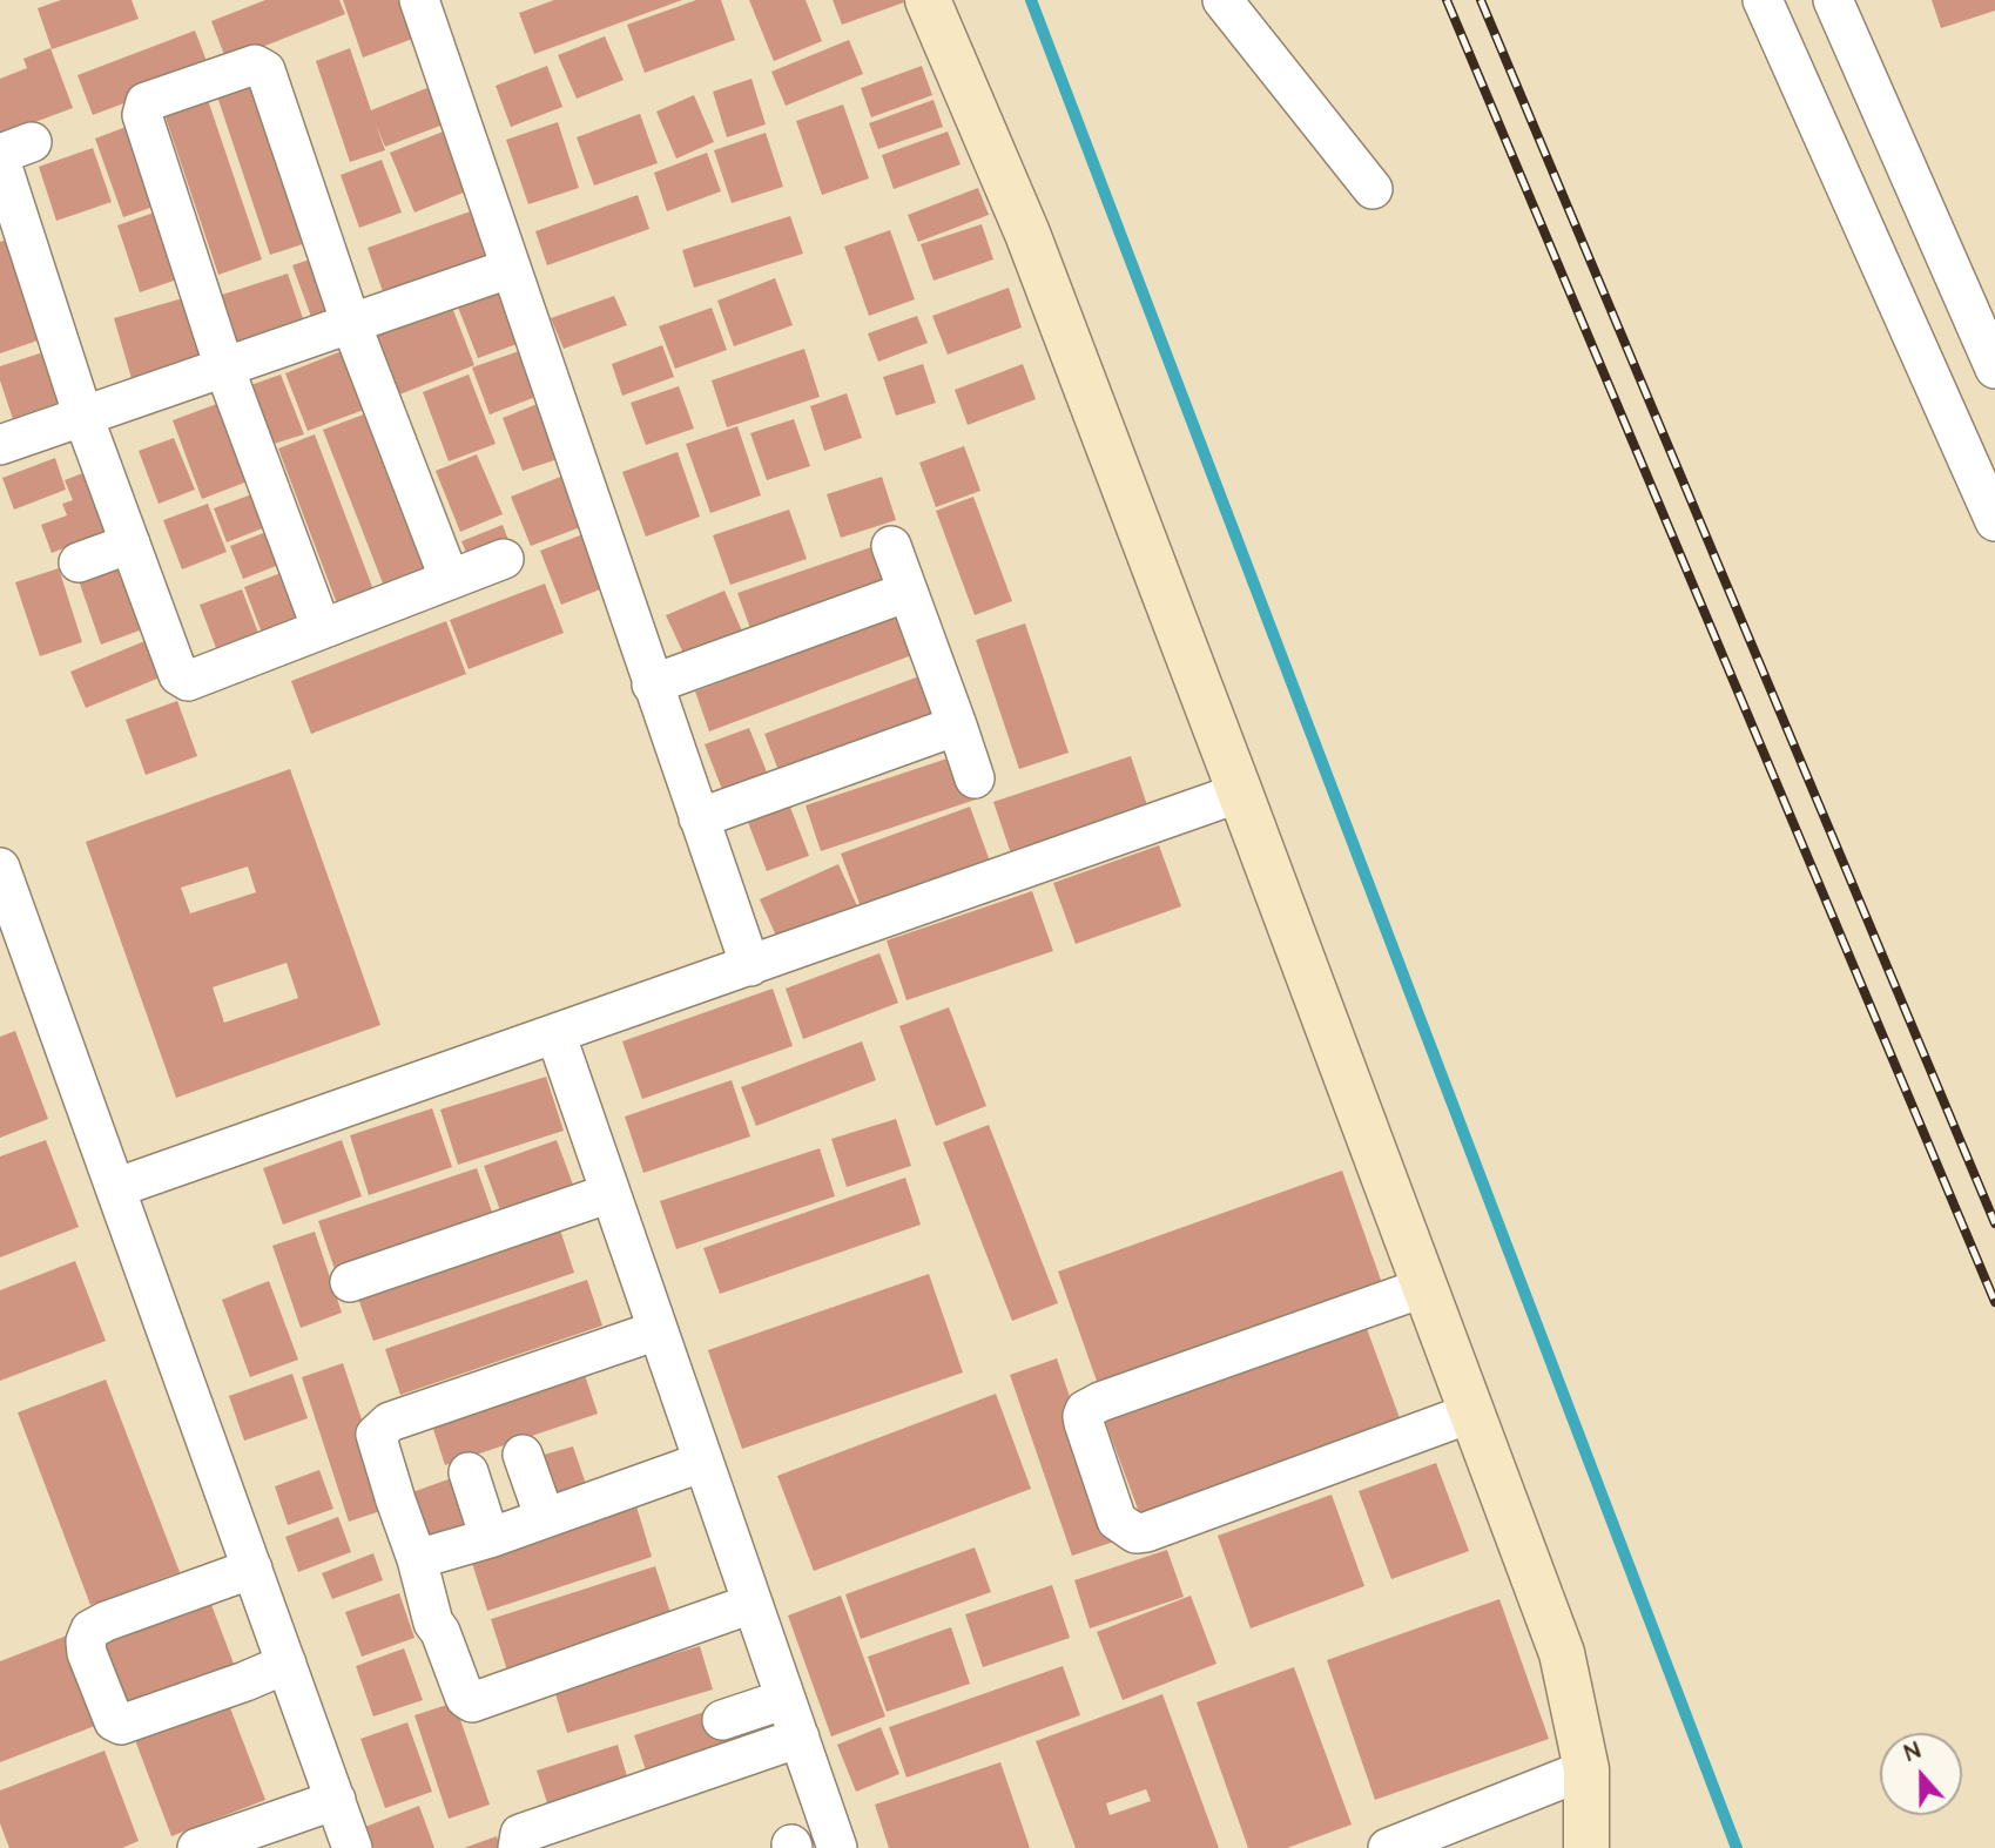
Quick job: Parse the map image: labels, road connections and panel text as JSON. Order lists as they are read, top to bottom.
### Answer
{
  "north": "top"
}
